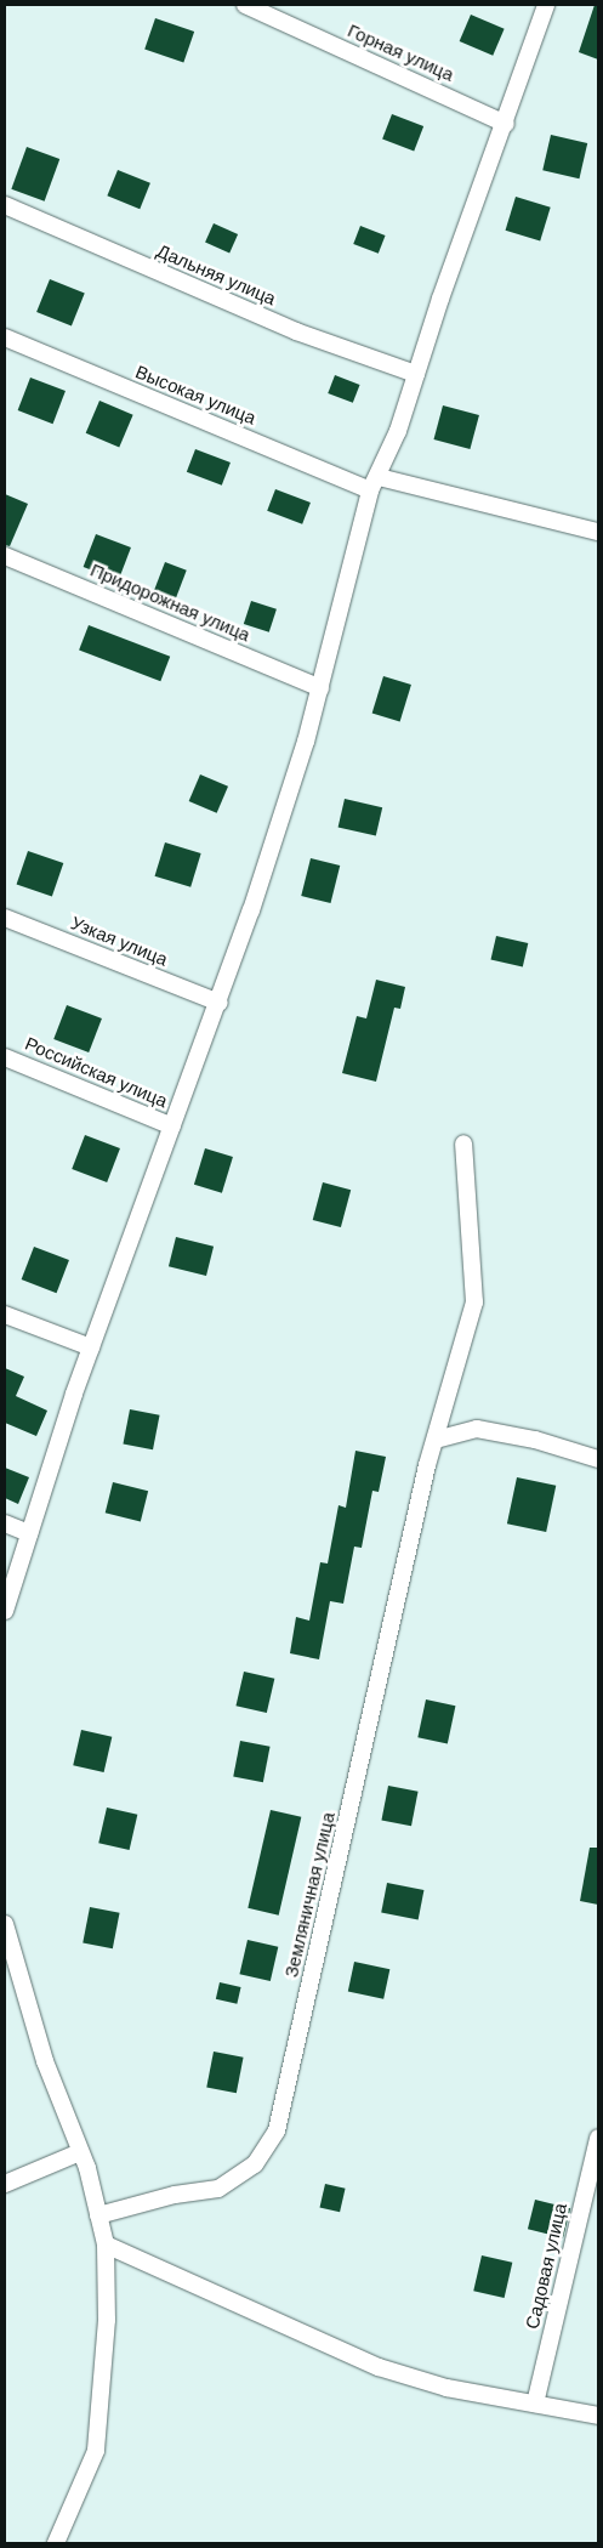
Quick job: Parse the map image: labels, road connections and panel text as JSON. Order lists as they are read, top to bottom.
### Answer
{
  "streets": {
    "street": [
      "Горная улица",
      "Дальняя улица",
      "Высокая улица",
      "Придорожная улица",
      "Узкая улица",
      "Российская улица",
      "Земляничная улица",
      "Садовая улица"
    ]
  }
}
